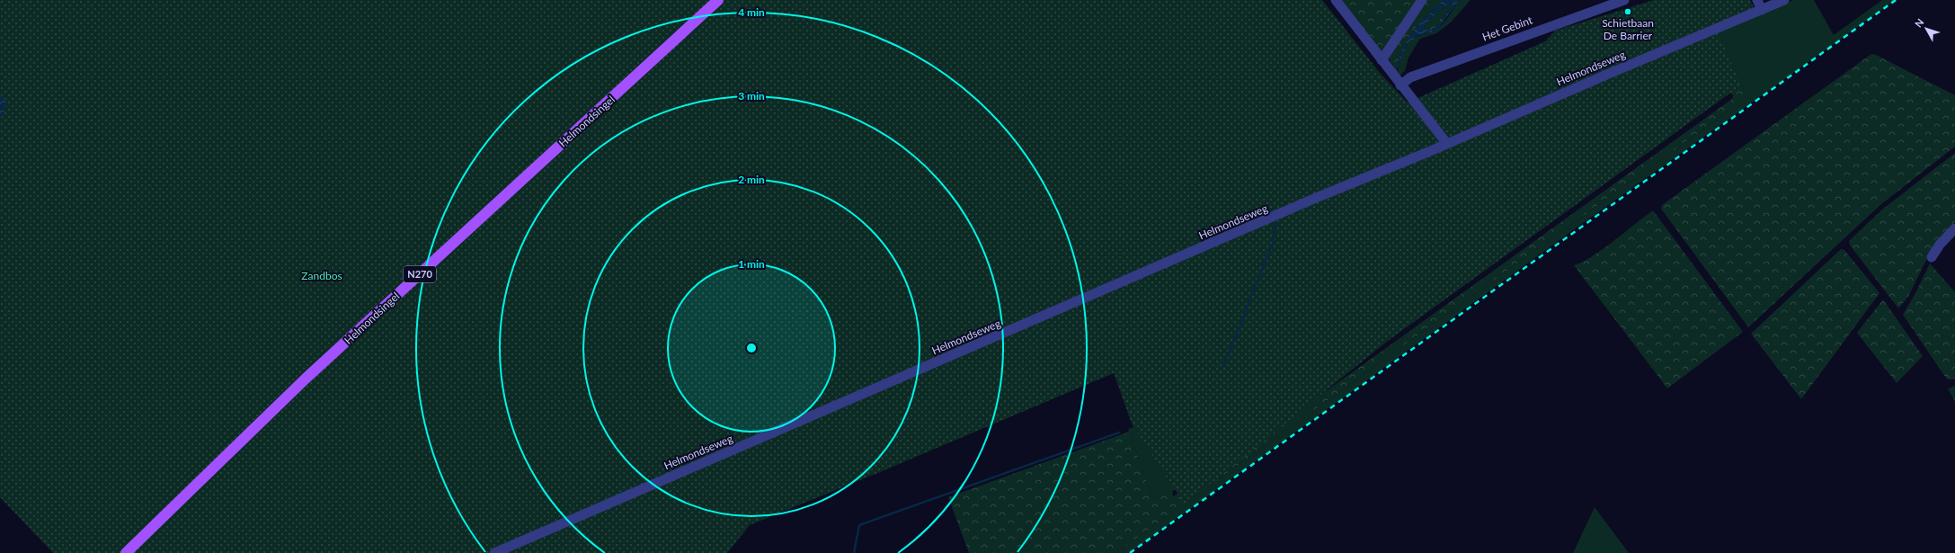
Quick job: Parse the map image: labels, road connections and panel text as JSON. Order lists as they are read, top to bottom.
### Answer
{
  "streets": {
    "main road": ["Helmondsingel", "N270"],
    "street": ["Het Gebint", "Helmondseweg"]
  },
  "parks": ["Zandbos"],
  "places": ["Schietbaan De Barrier"],
  "north": "top left",
  "rings": [
    "4 min",
    "3 min",
    "2 min",
    "1 min"
  ]
}
